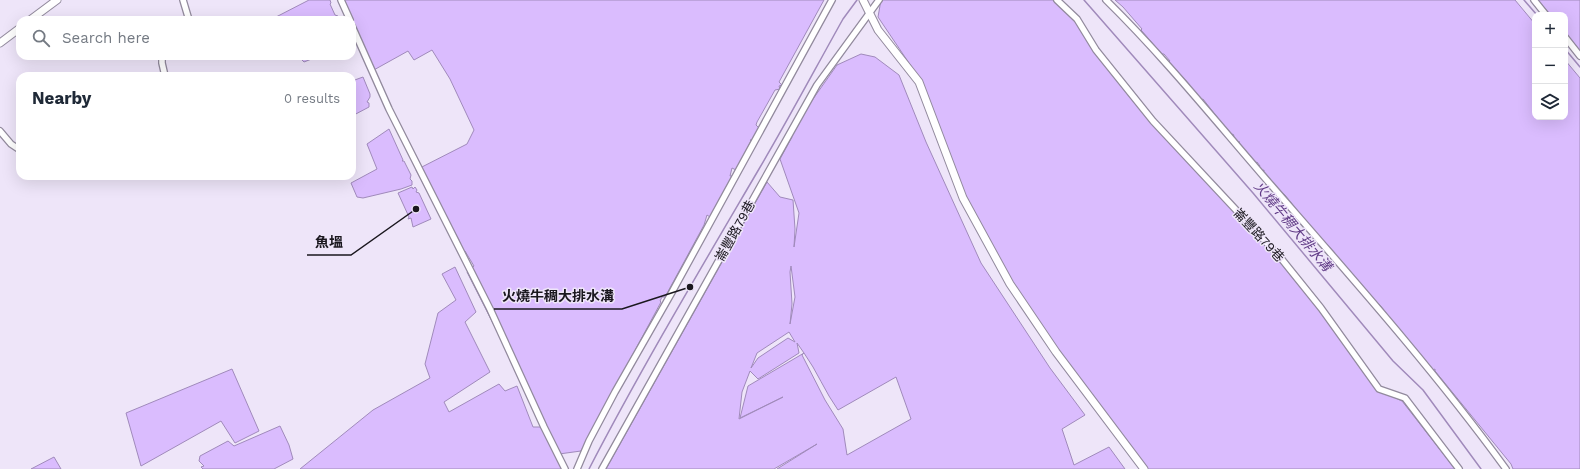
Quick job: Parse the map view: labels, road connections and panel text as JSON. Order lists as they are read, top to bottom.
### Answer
{
  "streets": {
    "street": ["崙豐路79巷"]
  },
  "water": ["火燒牛稠大排水溝"],
  "places": ["魚塭", "火燒牛稠大排水溝"],
  "page": {
    "map_buttons": ["+", "−"],
    "search": "Search here",
    "heading": ["Nearby", "0 results"]
  }
}
